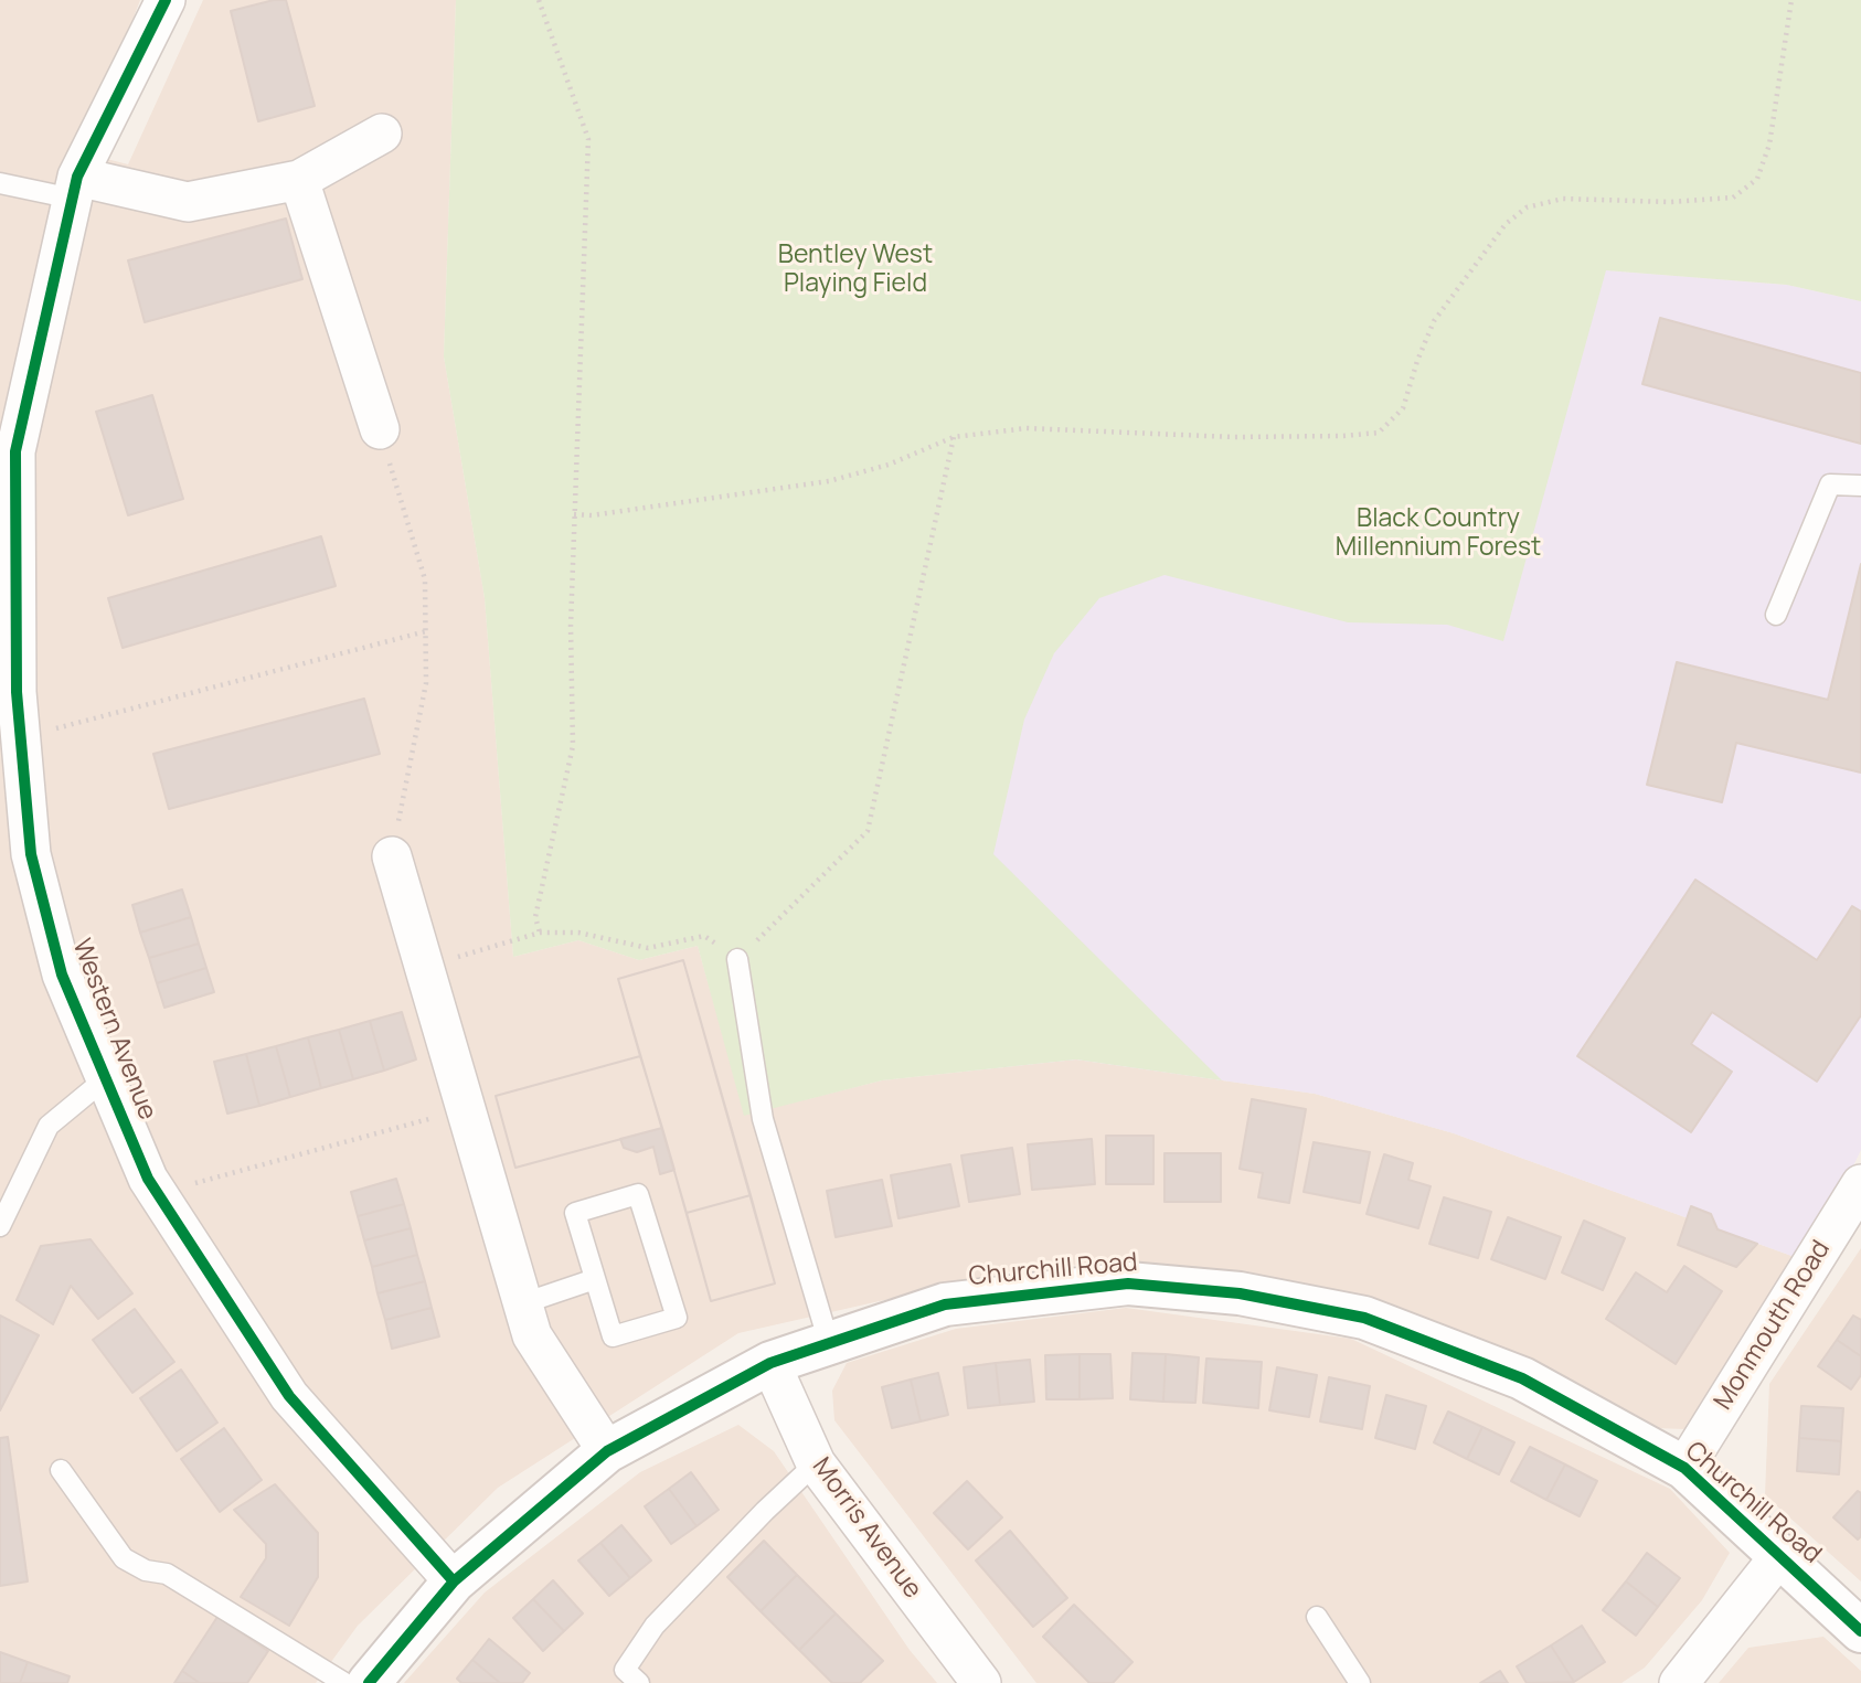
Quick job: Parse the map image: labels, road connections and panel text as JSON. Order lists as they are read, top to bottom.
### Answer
{
  "streets": {
    "street": [
      "Western Avenue",
      "Churchill Road",
      "Monmouth Road",
      "Morris Avenue"
    ]
  },
  "crossings": [
    ["Western Avenue", "Churchill Road"],
    ["Churchill Road", "Monmouth Road"],
    ["Churchill Road", "Morris Avenue"]
  ],
  "parks": ["Bentley West Playing Field", "Black Country Millennium Forest"]
}
